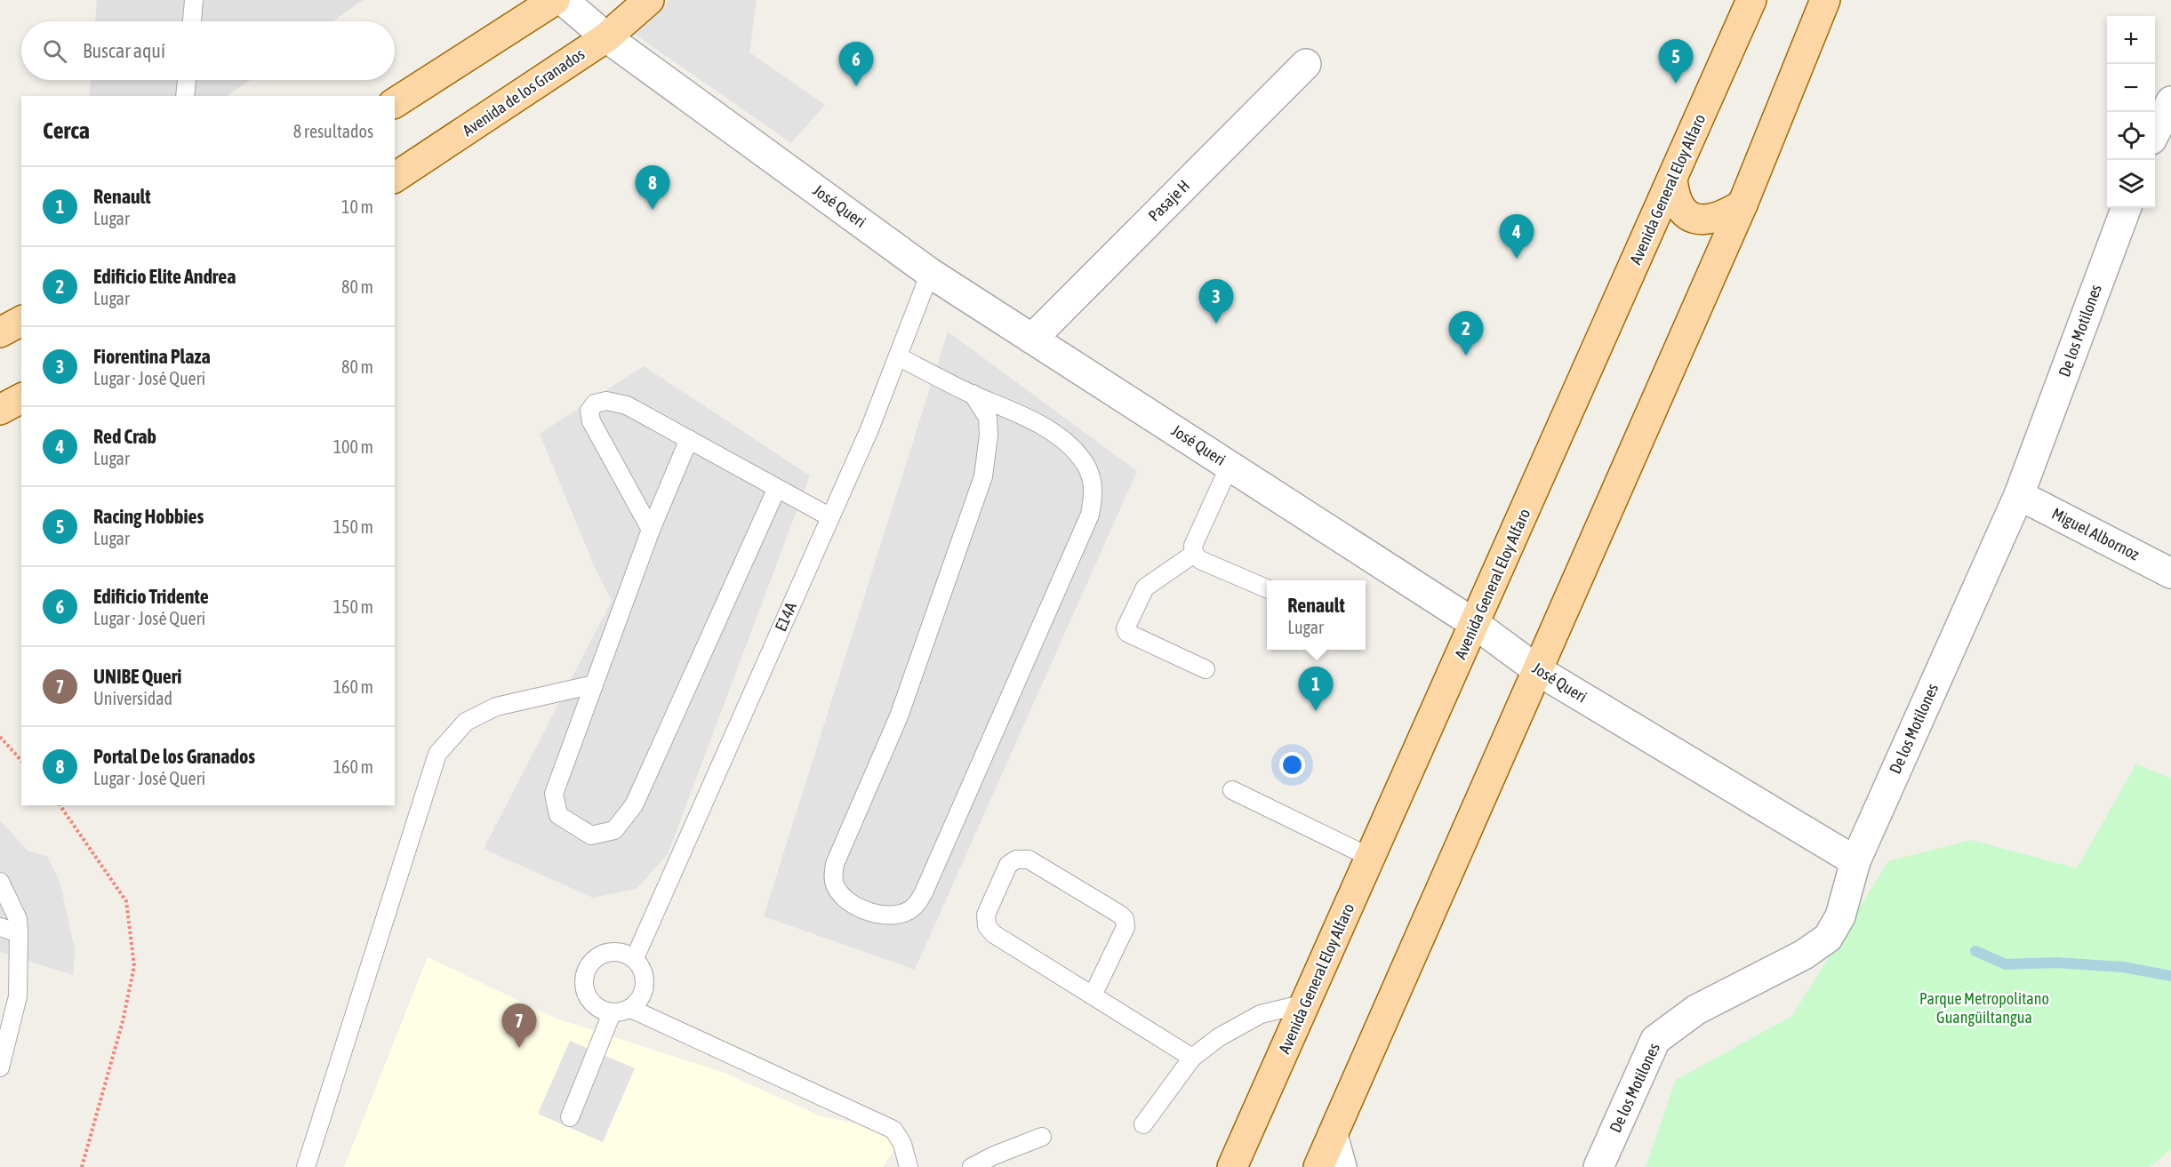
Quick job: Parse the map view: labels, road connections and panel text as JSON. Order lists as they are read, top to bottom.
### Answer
{
  "streets": {
    "main road": ["Avenida de los Granados", "Avenida General Eloy Alfaro"],
    "street": [
      "Pasaje H",
      "José Queri",
      "De los Motilones",
      "Miguel Albornoz"
    ],
    "lane": ["E14A"]
  },
  "crossings": [
    ["Avenida de los Granados", "José Queri"],
    ["Avenida General Eloy Alfaro", "José Queri"],
    ["Pasaje H", "José Queri"],
    ["José Queri", "De los Motilones"],
    ["José Queri", "E14A"],
    ["De los Motilones", "Miguel Albornoz"]
  ],
  "parks": ["Parque Metropolitano Guangüiltangua"],
  "page": {
    "map_buttons": ["+", "−"],
    "search": "Buscar aquí",
    "pins": [
      "5",
      "6",
      "8",
      "4",
      "3",
      "2",
      "1",
      "7"
    ],
    "heading": ["Cerca", "8 resultados"],
    "list": [
      {
        "mark": "1",
        "name": "Renault",
        "note": "Lugar",
        "value": "10 m"
      },
      {
        "mark": "2",
        "name": "Edificio Elite Andrea",
        "note": "Lugar",
        "value": "80 m"
      },
      {
        "mark": "3",
        "name": "Fiorentina Plaza",
        "note": "Lugar · José Queri",
        "value": "80 m"
      },
      {
        "mark": "4",
        "name": "Red Crab",
        "note": "Lugar",
        "value": "100 m"
      },
      {
        "mark": "5",
        "name": "Racing Hobbies",
        "note": "Lugar",
        "value": "150 m"
      },
      {
        "mark": "6",
        "name": "Edificio Tridente",
        "note": "Lugar · José Queri",
        "value": "150 m"
      },
      {
        "mark": "7",
        "name": "UNIBE Queri",
        "note": "Universidad",
        "value": "160 m"
      },
      {
        "mark": "8",
        "name": "Portal De los Granados",
        "note": "Lugar · José Queri",
        "value": "160 m"
      }
    ],
    "popup": ["Renault", "Lugar"]
  }
}
